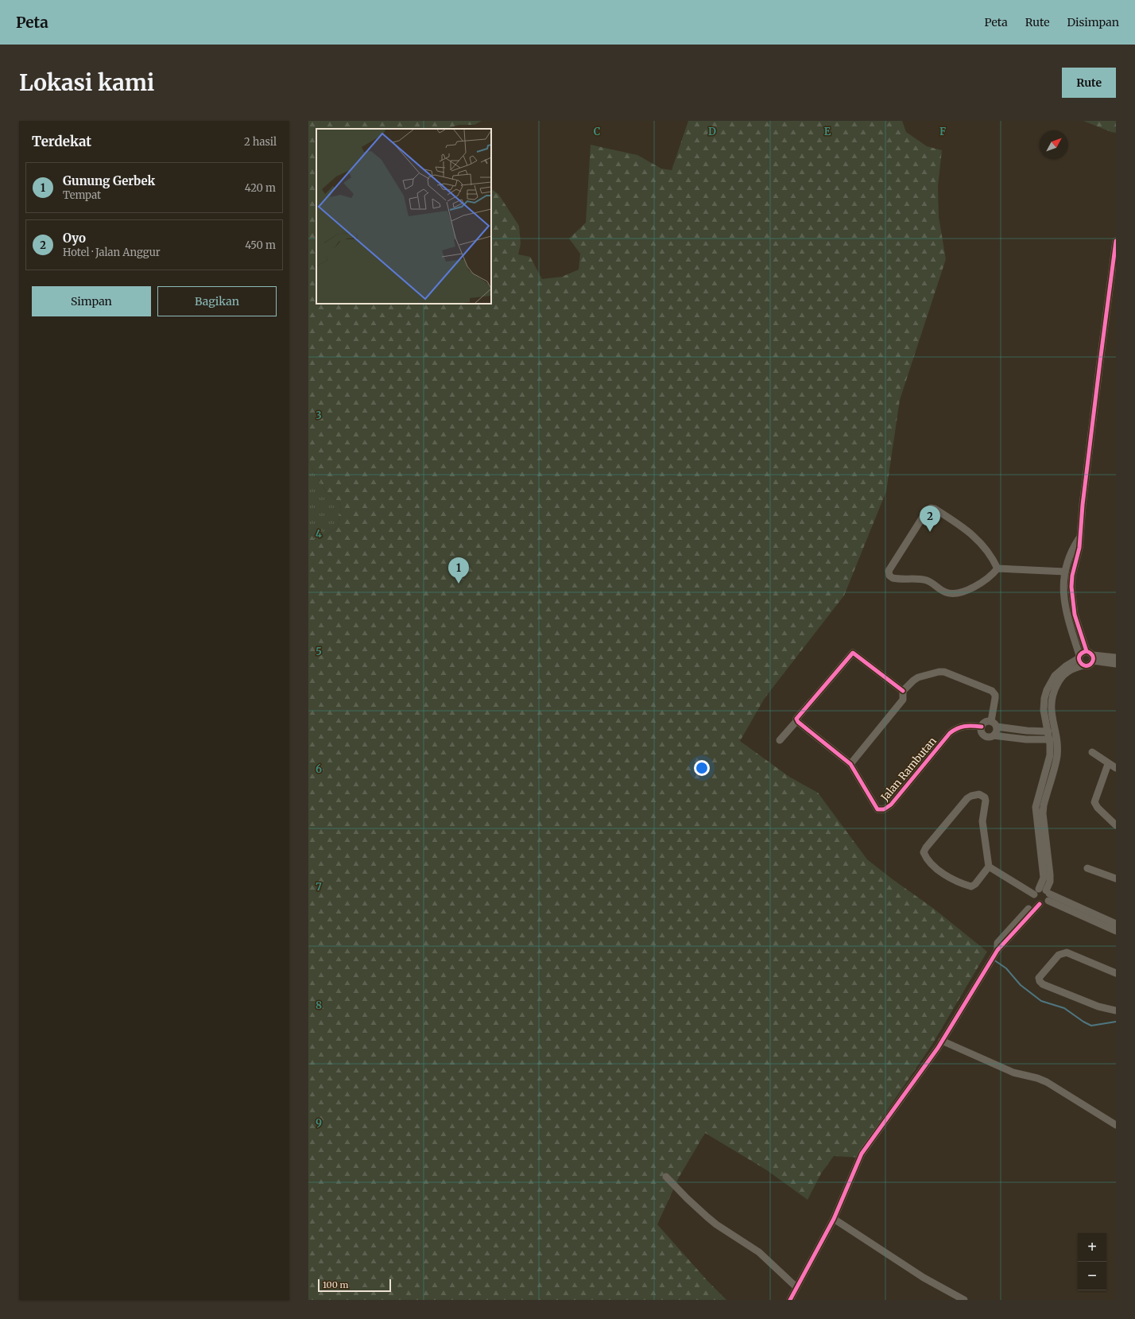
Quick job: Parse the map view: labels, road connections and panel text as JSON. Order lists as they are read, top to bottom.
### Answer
{
  "streets": {
    "street": ["Jalan Rambutan"]
  },
  "scale_bar": "100 m",
  "north": "top right",
  "page": {
    "header": "Peta",
    "nav": ["Peta", "Rute", "Disimpan"],
    "buttons": [
      "Rute",
      ["Simpan", "Bagikan"]
    ],
    "title": "Lokasi kami",
    "heading": ["Terdekat", "2 hasil"],
    "list": [
      {
        "mark": "1",
        "name": "Gunung Gerbek",
        "note": "Tempat",
        "value": "420 m"
      },
      {
        "mark": "2",
        "name": "Oyo",
        "note": "Hotel · Jalan Anggur",
        "value": "450 m"
      }
    ],
    "pins": ["2", "1"],
    "map_buttons": ["+", "−"],
    "scale": "100 m"
  },
  "grid": {
    "columns": [
      "C",
      "D",
      "E",
      "F"
    ],
    "rows": [
      "3",
      "4",
      "5",
      "6",
      "7",
      "8",
      "9"
    ]
  }
}
